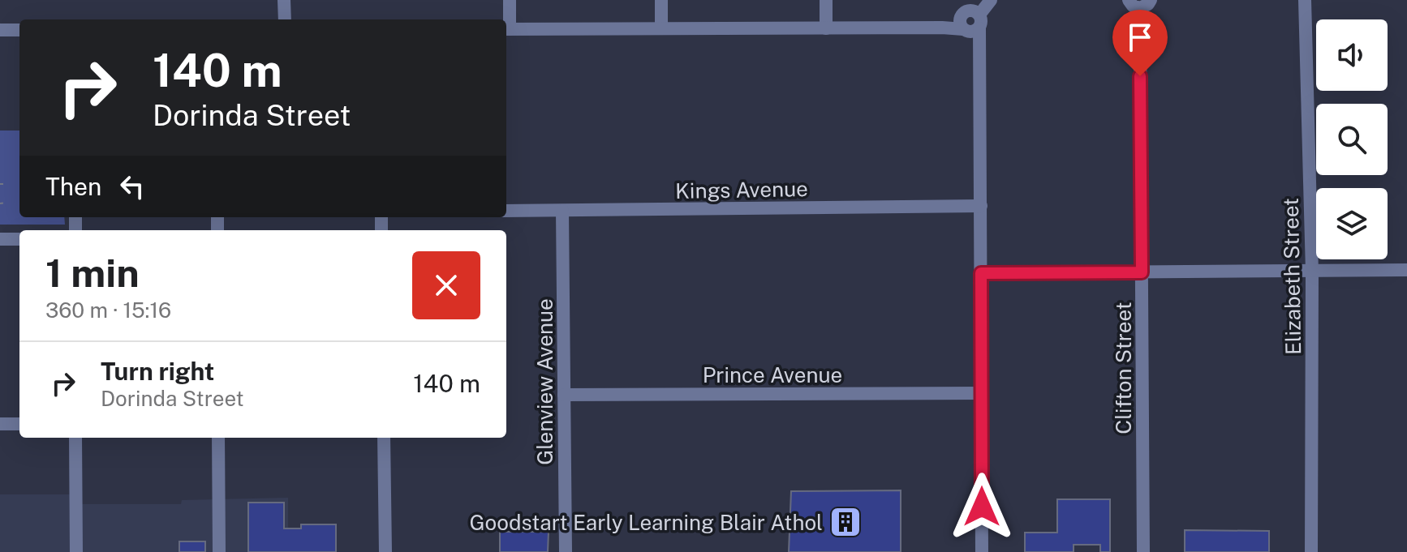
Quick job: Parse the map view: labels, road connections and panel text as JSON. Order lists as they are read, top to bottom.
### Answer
{
  "streets": {
    "street": [
      "Kings Avenue",
      "Elizabeth Street",
      "Clifton Street",
      "Prince Avenue",
      "Glenview Avenue"
    ]
  },
  "crossings": [
    ["Kings Avenue", "Glenview Avenue"],
    ["Prince Avenue", "Glenview Avenue"]
  ],
  "places": {
    "building": ["Goodstart Early Learning Blair Athol"]
  },
  "page": {
    "turn": ["140 m", "Dorinda Street"],
    "then": "Then",
    "heading": ["1 min", "360 m · 15:16"],
    "list": [
      {
        "name": "Turn right",
        "note": "Dorinda Street",
        "value": "140 m"
      }
    ]
  }
}
